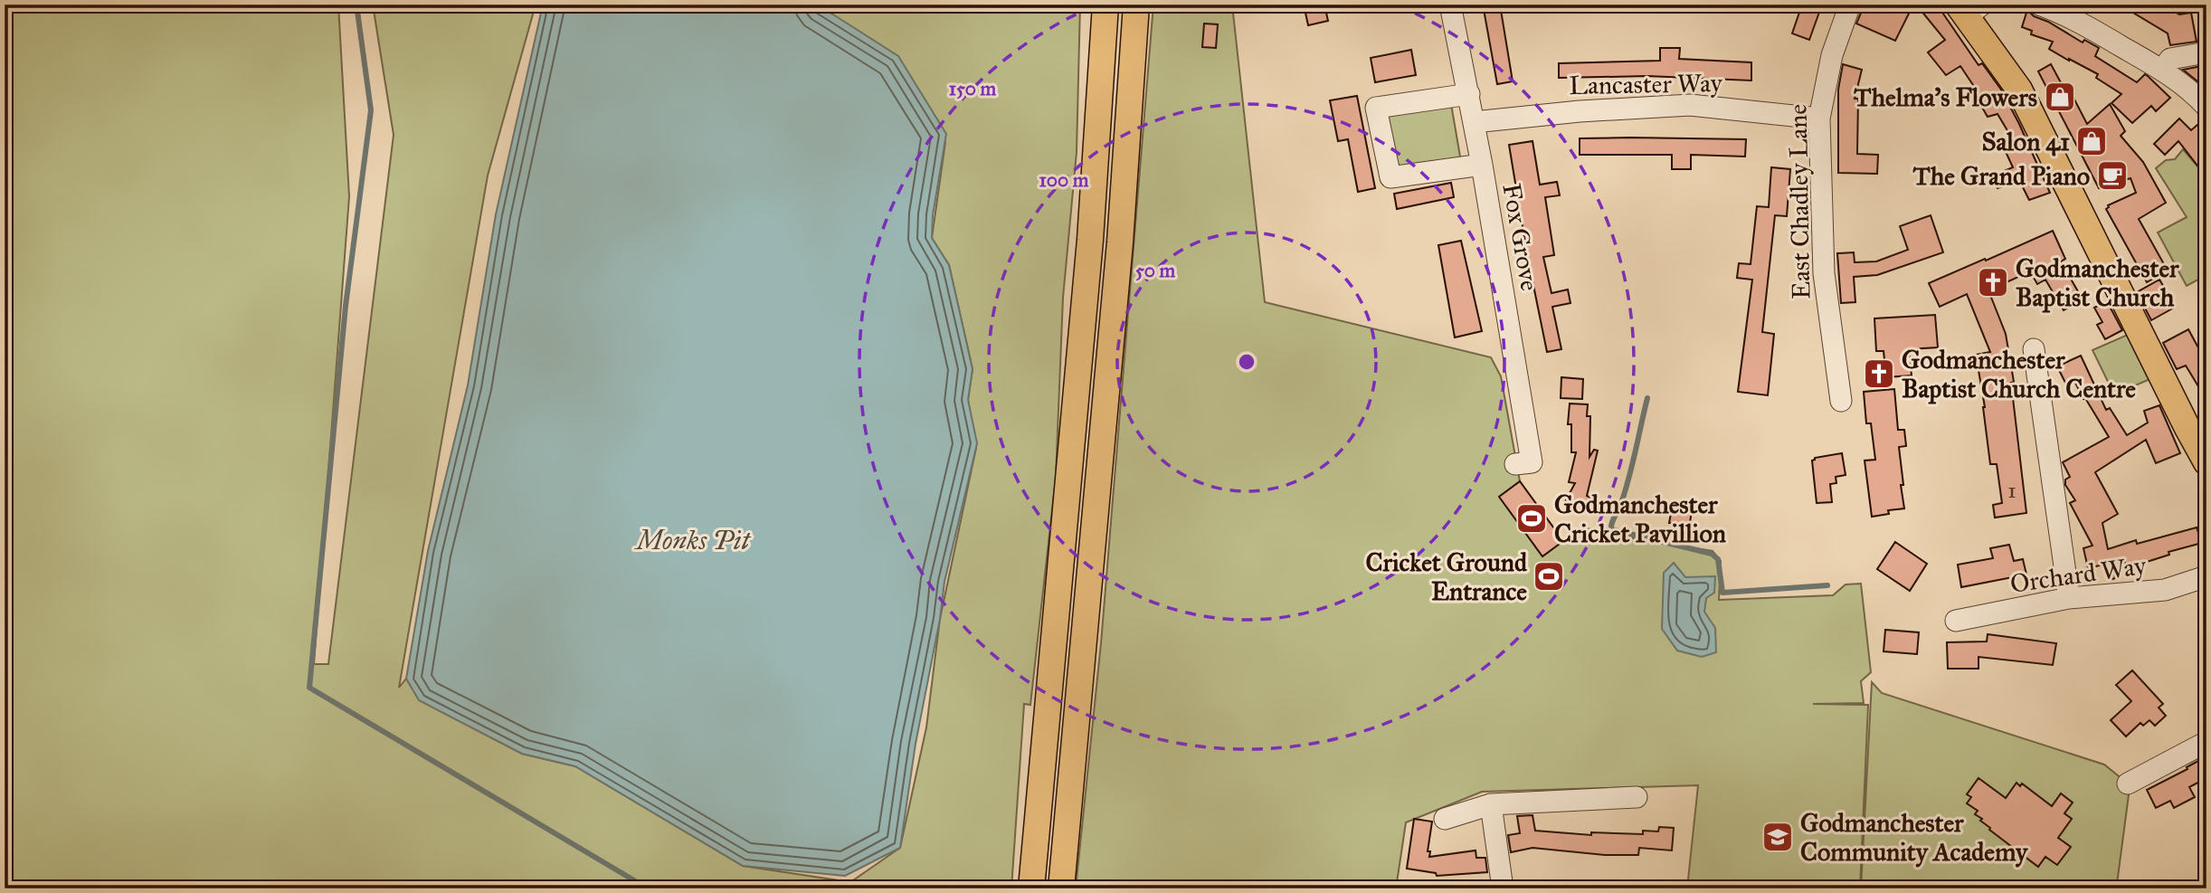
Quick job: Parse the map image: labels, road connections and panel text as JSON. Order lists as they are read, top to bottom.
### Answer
{
  "streets": {
    "street": [
      "Lancaster Way",
      "East Chadley Lane",
      "Fox Grove",
      "Orchard Way"
    ]
  },
  "crossings": [
    ["Lancaster Way", "East Chadley Lane"],
    ["Lancaster Way", "Fox Grove"]
  ],
  "water": ["Monks Pit"],
  "places": {
    "shop": ["Thelma's Flowers", "Salon 41"],
    "cafe": ["The Grand Piano"],
    "church": ["Godmanchester Baptist Church", "Godmanchester Baptist Church Centre"],
    "sports": ["Godmanchester Cricket Pavillion", "Cricket Ground Entrance"],
    "school or university": ["Godmanchester Community Academy"]
  },
  "house_numbers": ["1"],
  "rings": ["150 m", "100 m", "50 m"]
}
